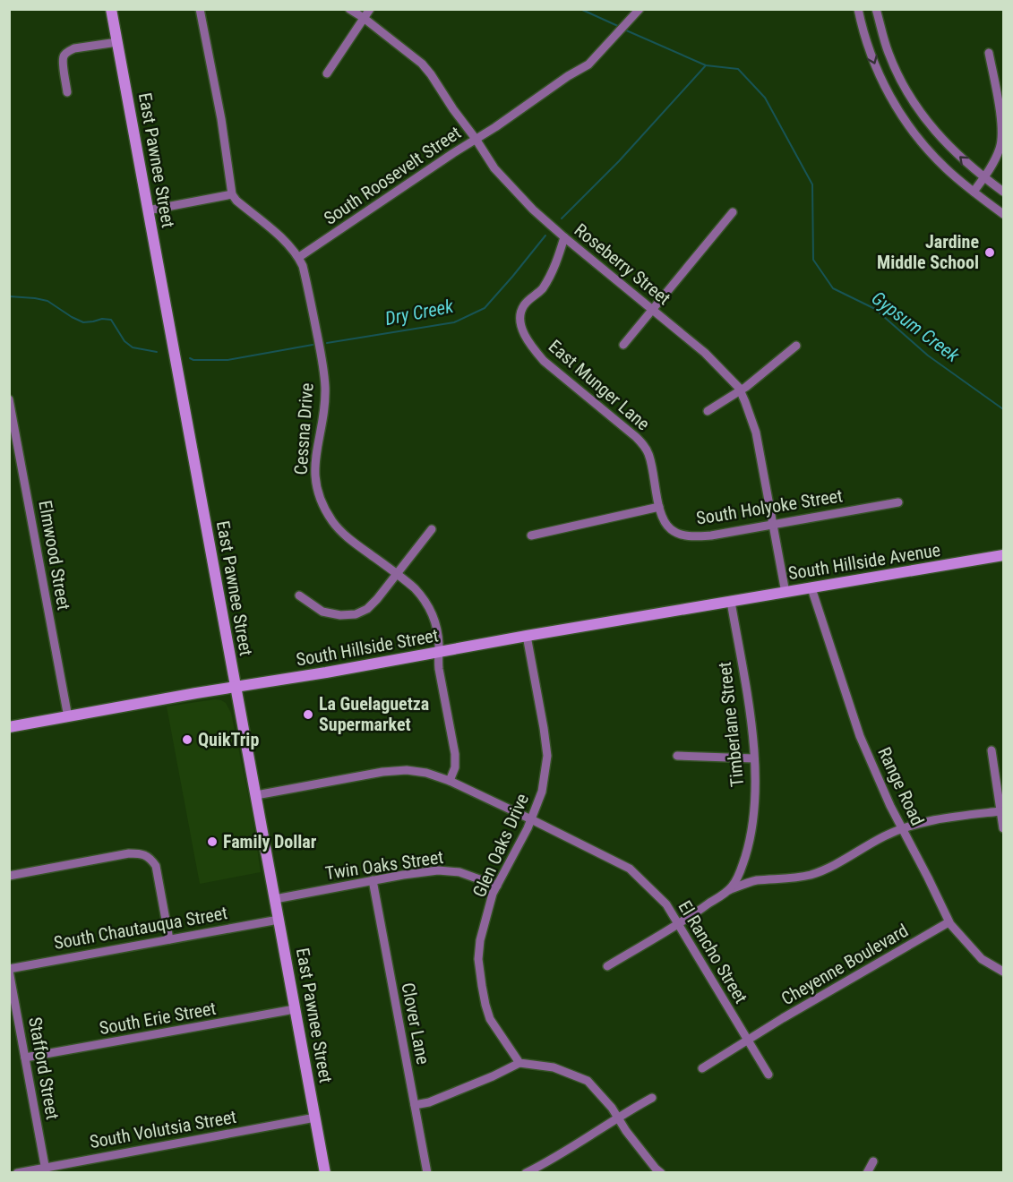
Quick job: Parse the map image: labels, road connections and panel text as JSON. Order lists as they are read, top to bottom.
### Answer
{
  "streets": {
    "main road": ["East Pawnee Street", "South Hillside Avenue", "South Hillside Street"],
    "street": [
      "South Roosevelt Street",
      "Roseberry Street",
      "East Munger Lane",
      "Cessna Drive",
      "South Holyoke Street",
      "Elmwood Street",
      "Timberlane Street",
      "Range Road",
      "Glen Oaks Drive",
      "Twin Oaks Street",
      "South Chautauqua Street",
      "El Rancho Street",
      "Cheyenne Boulevard",
      "South Erie Street",
      "Clover Lane",
      "Stafford Street",
      "South Volutsia Street"
    ]
  },
  "crossings": [
    ["East Pawnee Street", "South Hillside Street"],
    ["East Pawnee Street", "Twin Oaks Street"],
    ["East Pawnee Street", "South Chautauqua Street"],
    ["East Pawnee Street", "El Rancho Street"],
    ["East Pawnee Street", "South Erie Street"],
    ["East Pawnee Street", "South Volutsia Street"],
    ["South Roosevelt Street", "Roseberry Street"],
    ["South Roosevelt Street", "Cessna Drive"],
    ["Roseberry Street", "East Munger Lane"],
    ["Roseberry Street", "South Holyoke Street"],
    ["Roseberry Street", "South Hillside Avenue"],
    ["East Munger Lane", "South Holyoke Street"],
    ["Cessna Drive", "South Hillside Street"],
    ["Cessna Drive", "El Rancho Street"],
    ["Elmwood Street", "South Hillside Street"],
    ["South Hillside Avenue", "South Hillside Street"],
    ["South Hillside Avenue", "Timberlane Street"],
    ["South Hillside Avenue", "Range Road"],
    ["South Hillside Street", "Timberlane Street"],
    ["South Hillside Street", "Glen Oaks Drive"],
    ["Timberlane Street", "El Rancho Street"],
    ["Range Road", "Cheyenne Boulevard"],
    ["Glen Oaks Drive", "Twin Oaks Street"],
    ["Glen Oaks Drive", "El Rancho Street"],
    ["Twin Oaks Street", "Clover Lane"],
    ["South Chautauqua Street", "Stafford Street"],
    ["El Rancho Street", "Cheyenne Boulevard"],
    ["South Erie Street", "Stafford Street"],
    ["Stafford Street", "South Volutsia Street"]
  ],
  "water": ["Dry Creek", "Gypsum Creek"],
  "places": [
    "Jardine Middle School",
    "La Guelaguetza Supermarket",
    "QuikTrip",
    "Family Dollar"
  ]
}
